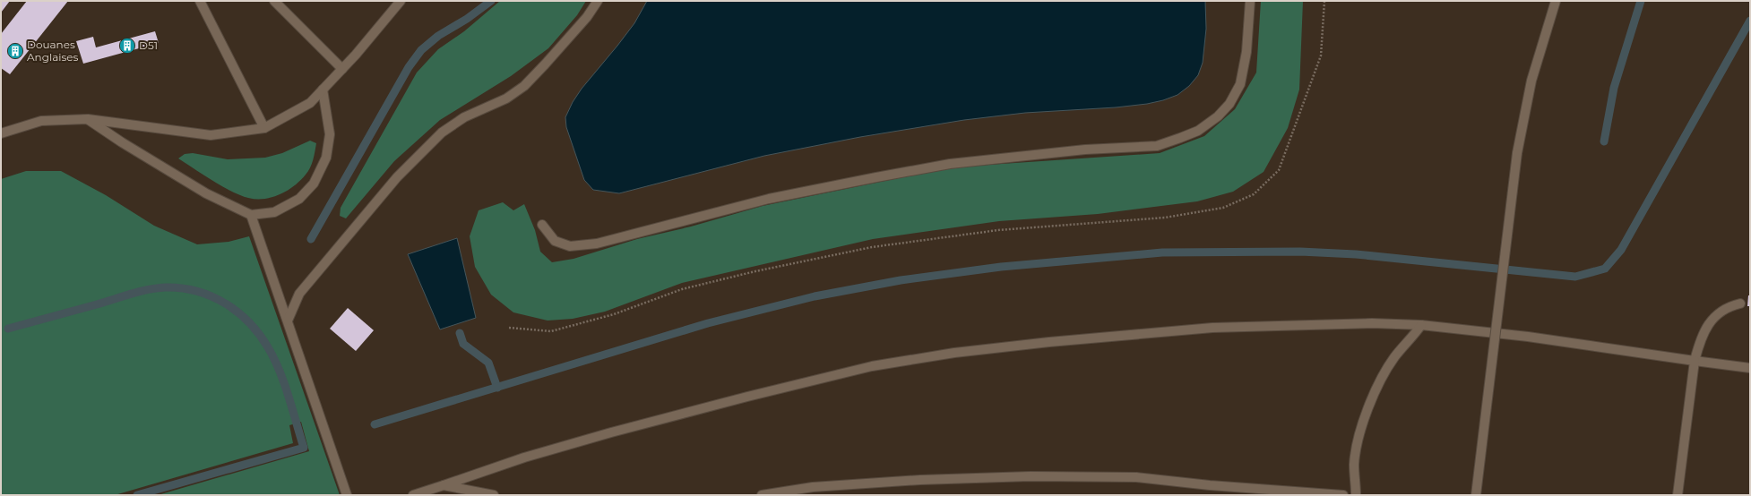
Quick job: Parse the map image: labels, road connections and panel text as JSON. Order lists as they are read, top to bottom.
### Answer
{
  "places": {
    "building": ["D51", "Douanes Anglaises"]
  }
}
